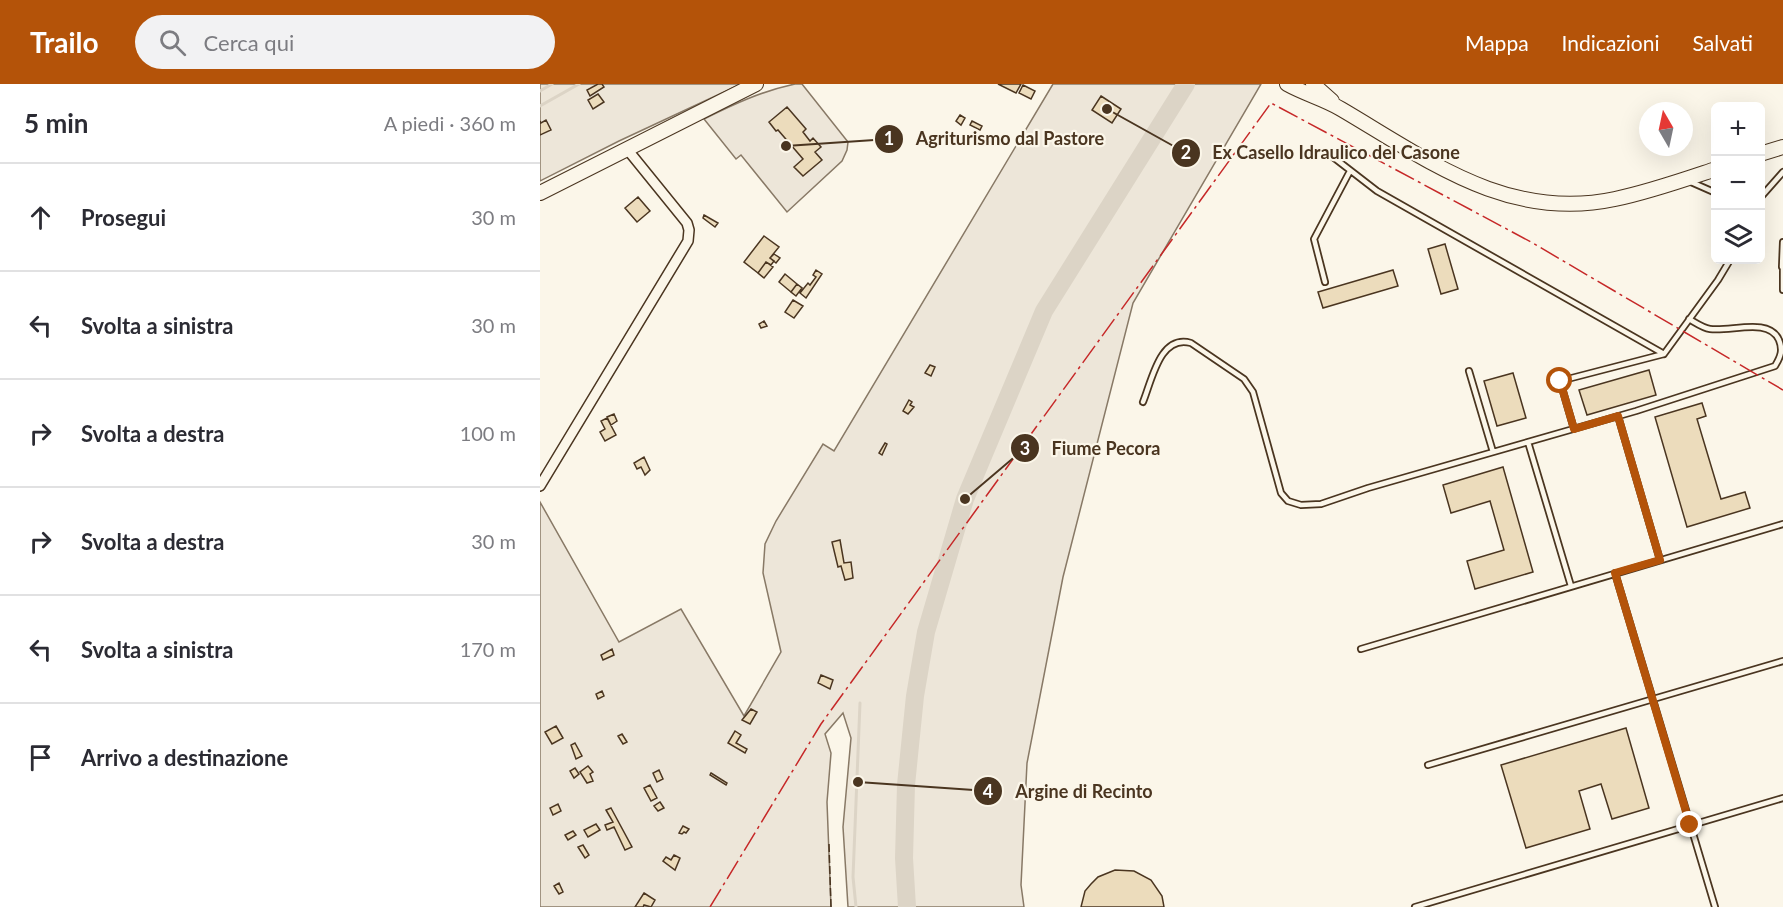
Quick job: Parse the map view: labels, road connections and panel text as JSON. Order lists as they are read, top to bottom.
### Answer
{
  "places": [
    "Ex Casello Idraulico del Casone",
    "Agriturismo dal Pastore",
    "Fiume Pecora",
    "Argine di Recinto"
  ],
  "north": "top",
  "page": {
    "header": "Trailo",
    "search": "Cerca qui",
    "nav": ["Mappa", "Indicazioni", "Salvati"],
    "heading": ["5 min", "A piedi · 360 m"],
    "map_buttons": ["+", "−"],
    "list": [
      ["Prosegui", "30 m"],
      ["Svolta a sinistra", "30 m"],
      ["Svolta a destra", "100 m"],
      ["Svolta a destra", "30 m"],
      ["Svolta a sinistra", "170 m"],
      "Arrivo a destinazione"
    ]
  }
}
